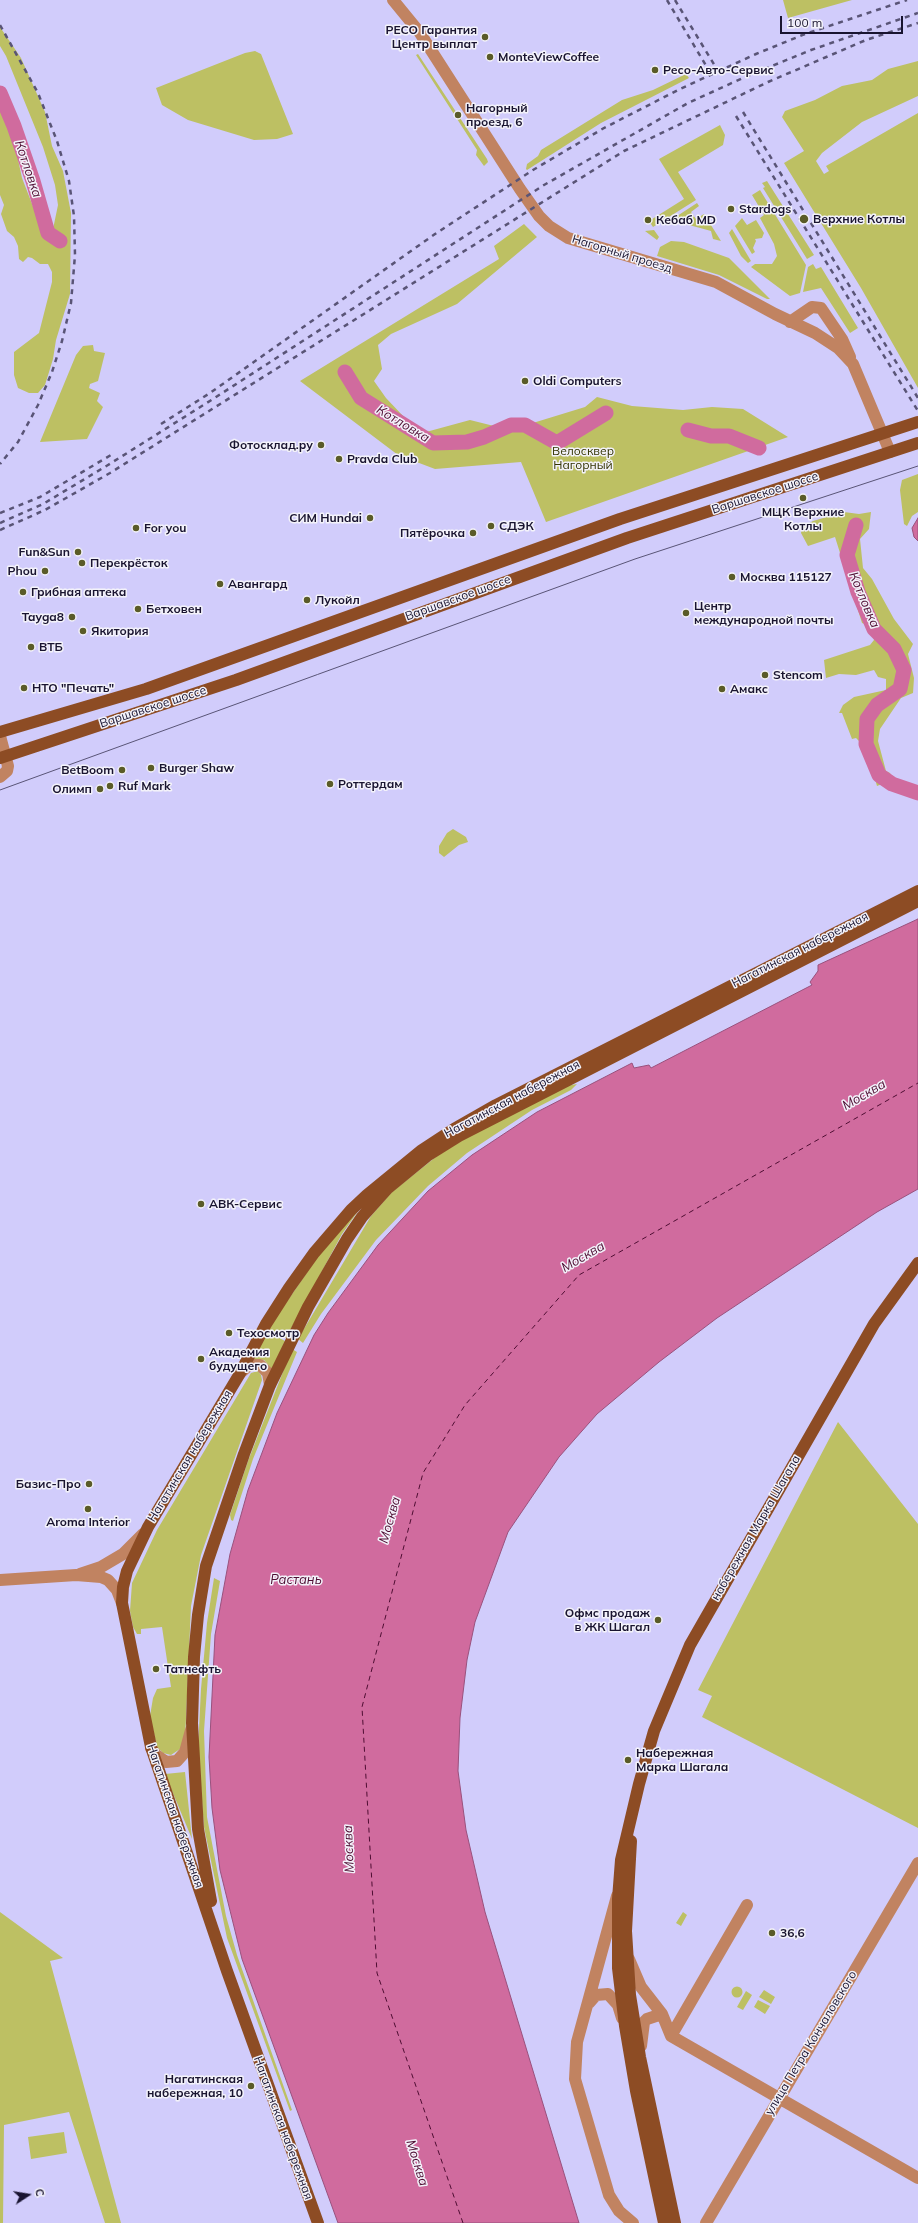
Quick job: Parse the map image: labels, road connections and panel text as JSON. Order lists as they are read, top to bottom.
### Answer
{
  "streets": {
    "main road": ["Варшавское шоссе", "Нагатинская набережная", "набережная Марка Шагала"],
    "street": ["Нагорный проезд", "улица Петра Кончаловского"]
  },
  "crossings": [
    ["Нагорный проезд", "Варшавское шоссе"]
  ],
  "water": ["Котловка", "Москва", "Растань"],
  "parks": ["Велосквер Нагорный"],
  "places": [
    "РЕСО Гарантия Центр выплат",
    "MonteViewCoffee",
    "Ресо-Авто-Сервис",
    "Нагорный проезд, 6",
    "Stardogs",
    "Верхние Котлы",
    "Кебаб MD",
    "Oldi Computers",
    "Фотосклад.ру",
    "Pravda Club",
    "МЦК Верхние Котлы",
    "СИМ Hundai",
    "СДЭК",
    "For you",
    "Пятёрочка",
    "Fun&Sun",
    "Перекрёсток",
    "Phou",
    "Москва 115127",
    "Авангард",
    "Грибная аптека",
    "Лукойл",
    "Бетховен",
    "Центр международной почты",
    "Tayga8",
    "Якитория",
    "ВТБ",
    "Stencom",
    "НТО \"Печать\"",
    "Амакс",
    "Burger Shaw",
    "BetBoom",
    "Роттердам",
    "Ruf Mark",
    "Олимп",
    "АВК-Сервис",
    "Техосмотр",
    "Академия будущего",
    "Базис-Про",
    "Aroma Interior",
    "Офмс продаж в ЖК Шагал",
    "Татнефть",
    "Набережная Марка Шагала",
    "36,6",
    "Нагатинская набережная, 10"
  ],
  "scale_bar": "100 m",
  "north": "right"
}
